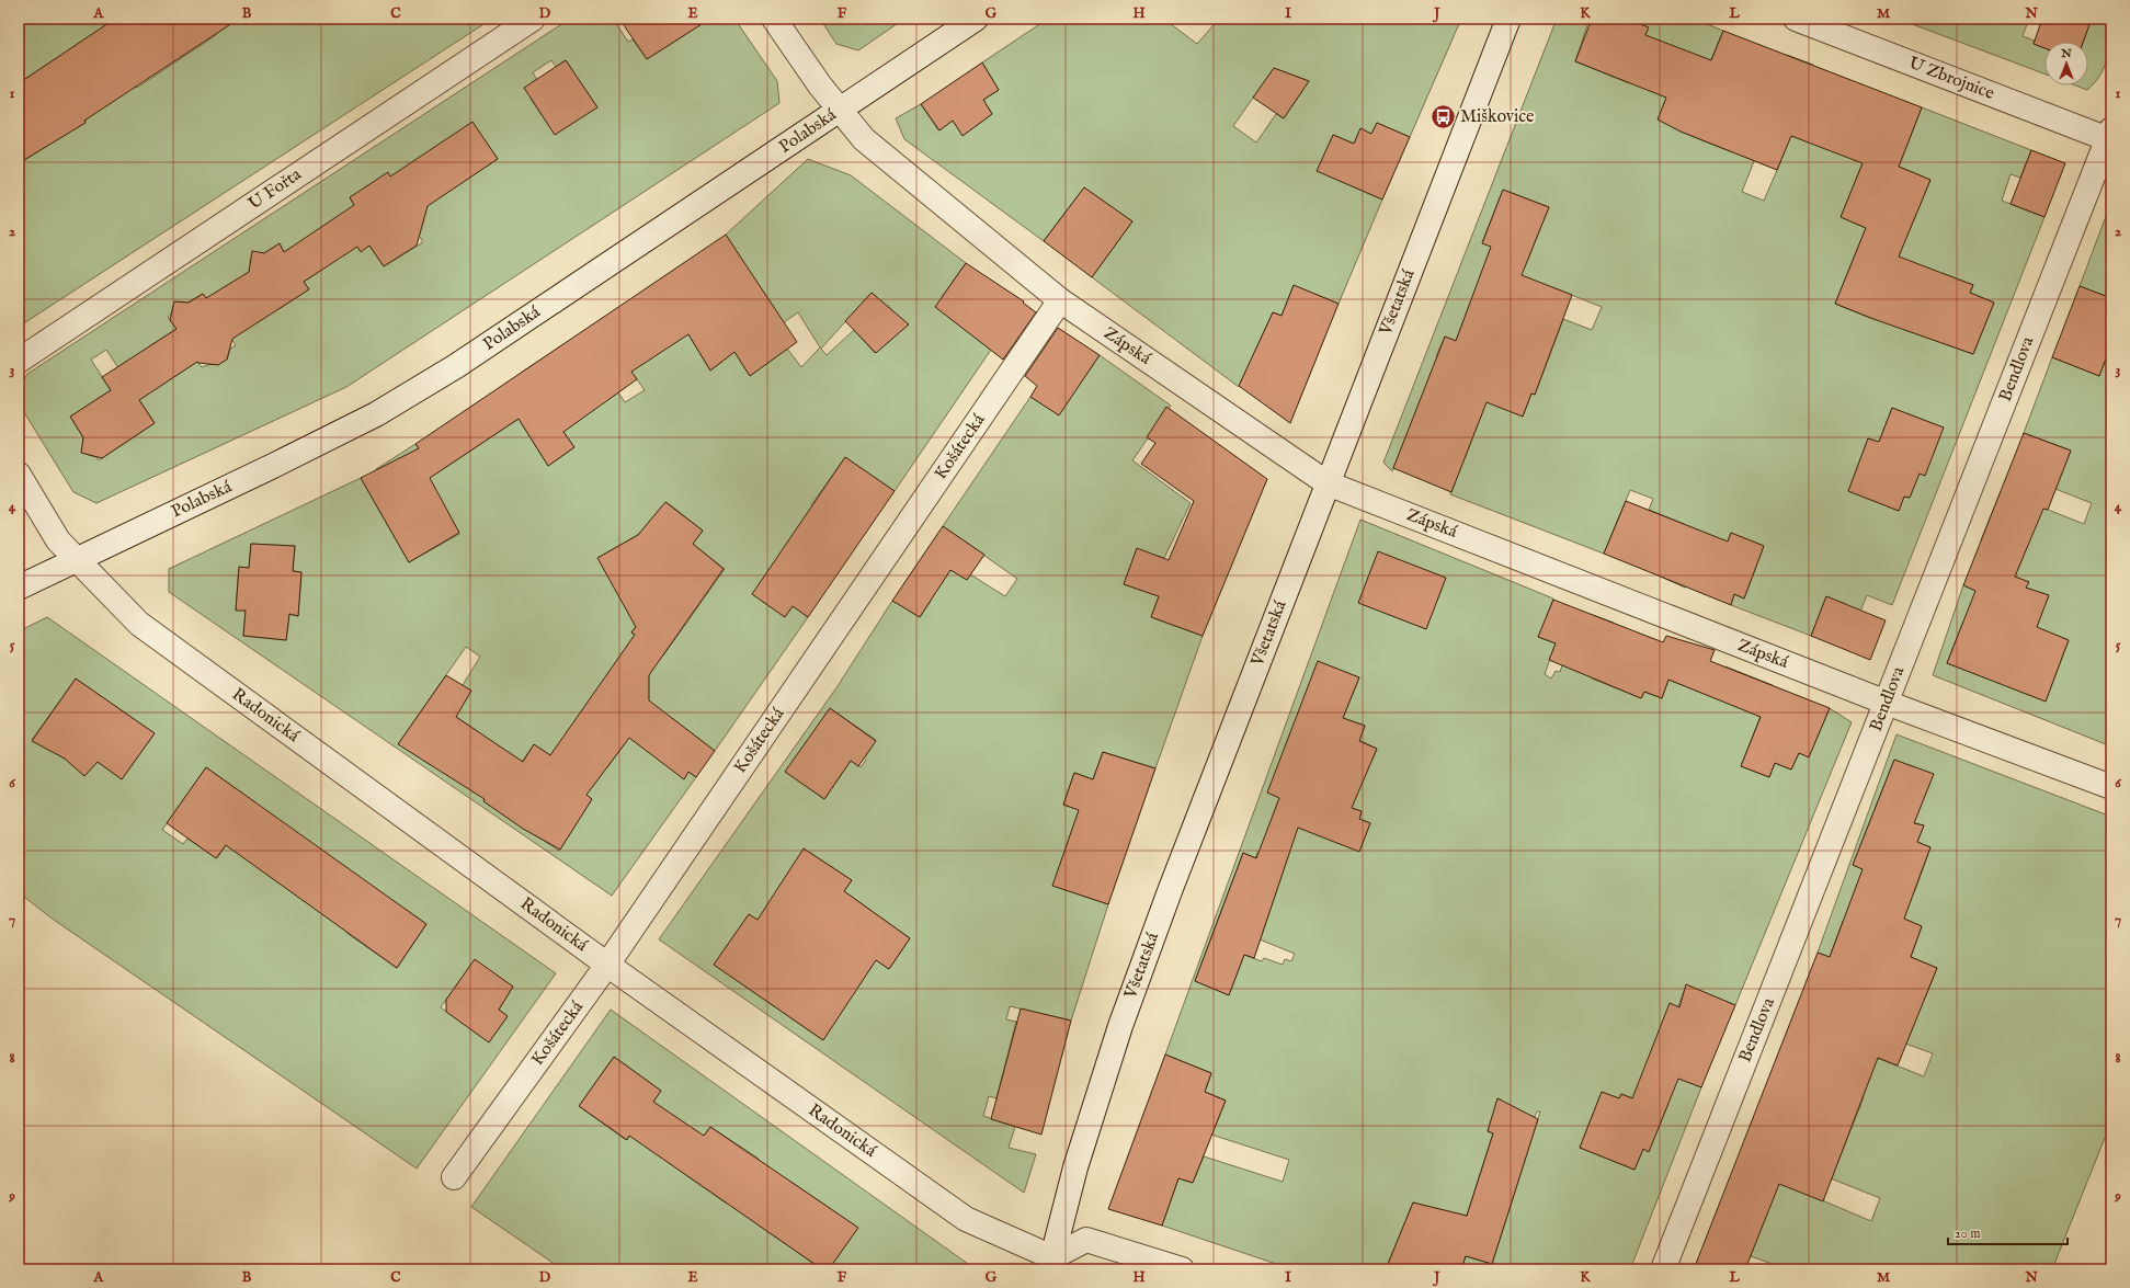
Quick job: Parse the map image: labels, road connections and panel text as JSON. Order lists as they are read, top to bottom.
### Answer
{
  "streets": {
    "street": [
      "U Zbrojnice",
      "Polabská",
      "U Fořta",
      "Všetatská",
      "Zápská",
      "Bendlova",
      "Košátecká",
      "Radonická"
    ]
  },
  "crossings": [
    ["U Zbrojnice", "Bendlova"],
    ["Polabská", "Zápská"],
    ["Polabská", "Radonická"],
    ["Všetatská", "Zápská"],
    ["Všetatská", "Radonická"],
    ["Zápská", "Bendlova"],
    ["Zápská", "Košátecká"],
    ["Košátecká", "Radonická"]
  ],
  "places": {
    "bus stop": ["Miškovice"]
  },
  "scale_bar": "20 m",
  "north": "top",
  "grid": {
    "columns": [
      "A",
      "B",
      "C",
      "D",
      "E",
      "F",
      "G",
      "H",
      "I",
      "J",
      "K",
      "L",
      "M",
      "N"
    ],
    "rows": [
      "1",
      "2",
      "3",
      "4",
      "5",
      "6",
      "7",
      "8",
      "9"
    ]
  }
}
